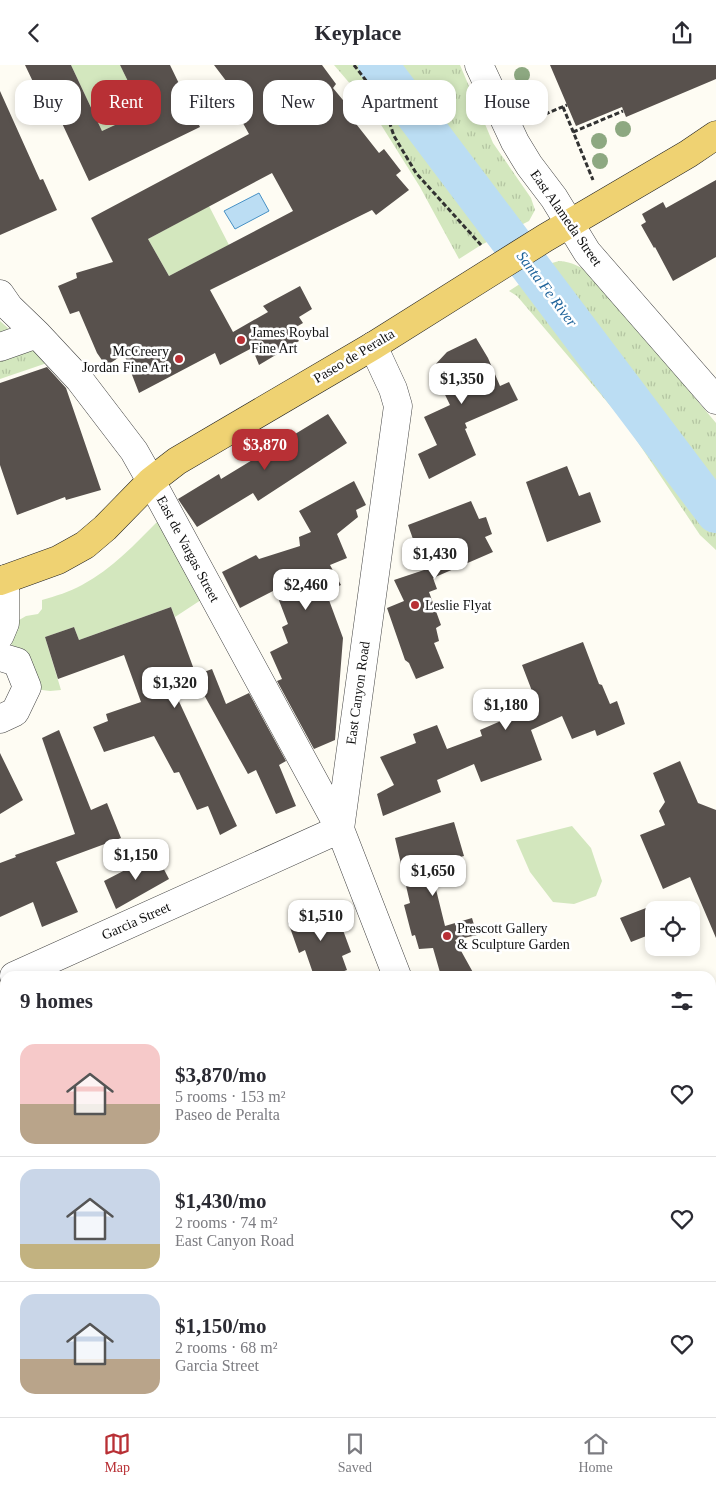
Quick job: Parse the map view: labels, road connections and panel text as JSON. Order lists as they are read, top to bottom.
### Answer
{
  "streets": {
    "main road": ["Paseo de Peralta"],
    "street": [
      "East Alameda Street",
      "East de Vargas Street",
      "East Canyon Road",
      "Garcia Street"
    ]
  },
  "crossings": [
    ["East Alameda Street", "Paseo de Peralta"],
    ["Paseo de Peralta", "East de Vargas Street"],
    ["Paseo de Peralta", "East Canyon Road"],
    ["East de Vargas Street", "East Canyon Road"],
    ["East de Vargas Street", "Garcia Street"],
    ["East Canyon Road", "Garcia Street"]
  ],
  "water": ["Santa Fe River"],
  "places": [
    "James Roybal Fine Art",
    "McCreery Jordan Fine Art",
    "Leslie Flyat",
    "Prescott Gallery & Sculpture Garden"
  ],
  "page": {
    "header": "Keyplace",
    "chip": [
      "Buy",
      "Rent",
      "Filters",
      "New",
      "Apartment",
      "House"
    ],
    "price": [
      "$1,350",
      "$3,870",
      "$1,430",
      "$2,460",
      "$1,320",
      "$1,180",
      "$1,150",
      "$1,650",
      "$1,510"
    ],
    "heading": "9 homes",
    "list": [
      {
        "name": "$3,870/mo",
        "note": "5 rooms · 153 m² · Paseo de Peralta"
      },
      {
        "name": "$1,430/mo",
        "note": "2 rooms · 74 m² · East Canyon Road"
      },
      {
        "name": "$1,150/mo",
        "note": "2 rooms · 68 m² · Garcia Street"
      }
    ],
    "tabs": ["Map", "Saved", "Home"]
  }
}
